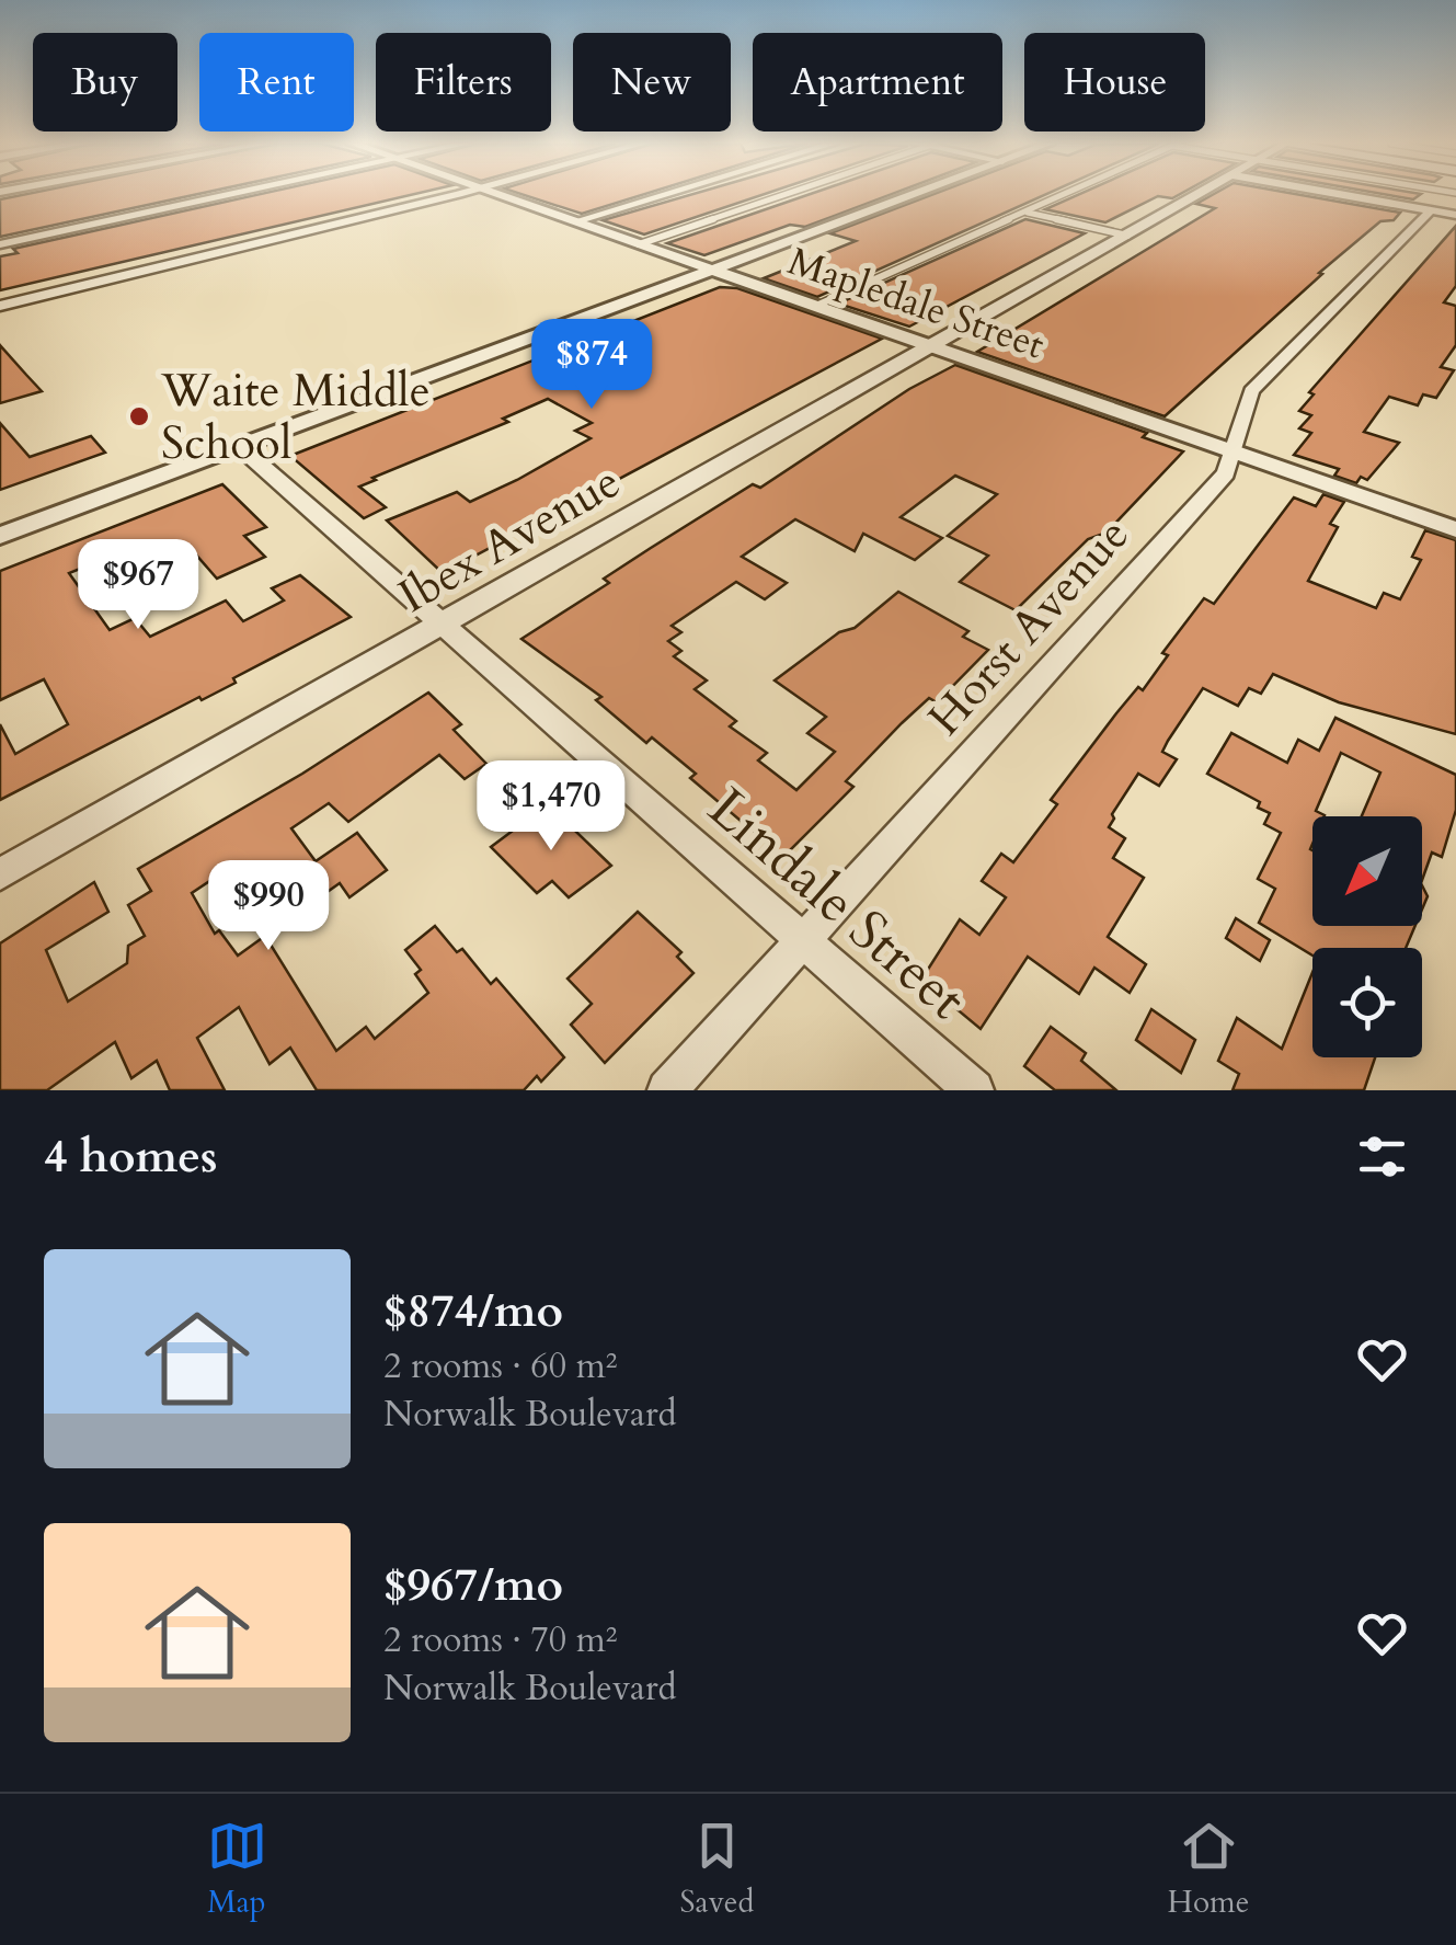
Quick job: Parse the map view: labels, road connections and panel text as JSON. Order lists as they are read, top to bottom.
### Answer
{
  "streets": {
    "street": [
      "Mapledale Street",
      "Ibex Avenue",
      "Horst Avenue",
      "Lindale Street"
    ]
  },
  "crossings": [
    ["Mapledale Street", "Ibex Avenue"],
    ["Mapledale Street", "Horst Avenue"],
    ["Ibex Avenue", "Lindale Street"],
    ["Horst Avenue", "Lindale Street"]
  ],
  "places": ["Waite Middle School"],
  "north": "bottom left",
  "page": {
    "chip": [
      "Buy",
      "Rent",
      "Filters",
      "New",
      "Apartment",
      "House"
    ],
    "price": [
      "$874",
      "$967",
      "$1,470",
      "$990"
    ],
    "heading": "4 homes",
    "list": [
      {
        "name": "$874/mo",
        "note": "2 rooms · 60 m² · Norwalk Boulevard"
      },
      {
        "name": "$967/mo",
        "note": "2 rooms · 70 m² · Norwalk Boulevard"
      }
    ],
    "tabs": ["Map", "Saved", "Home"]
  }
}
